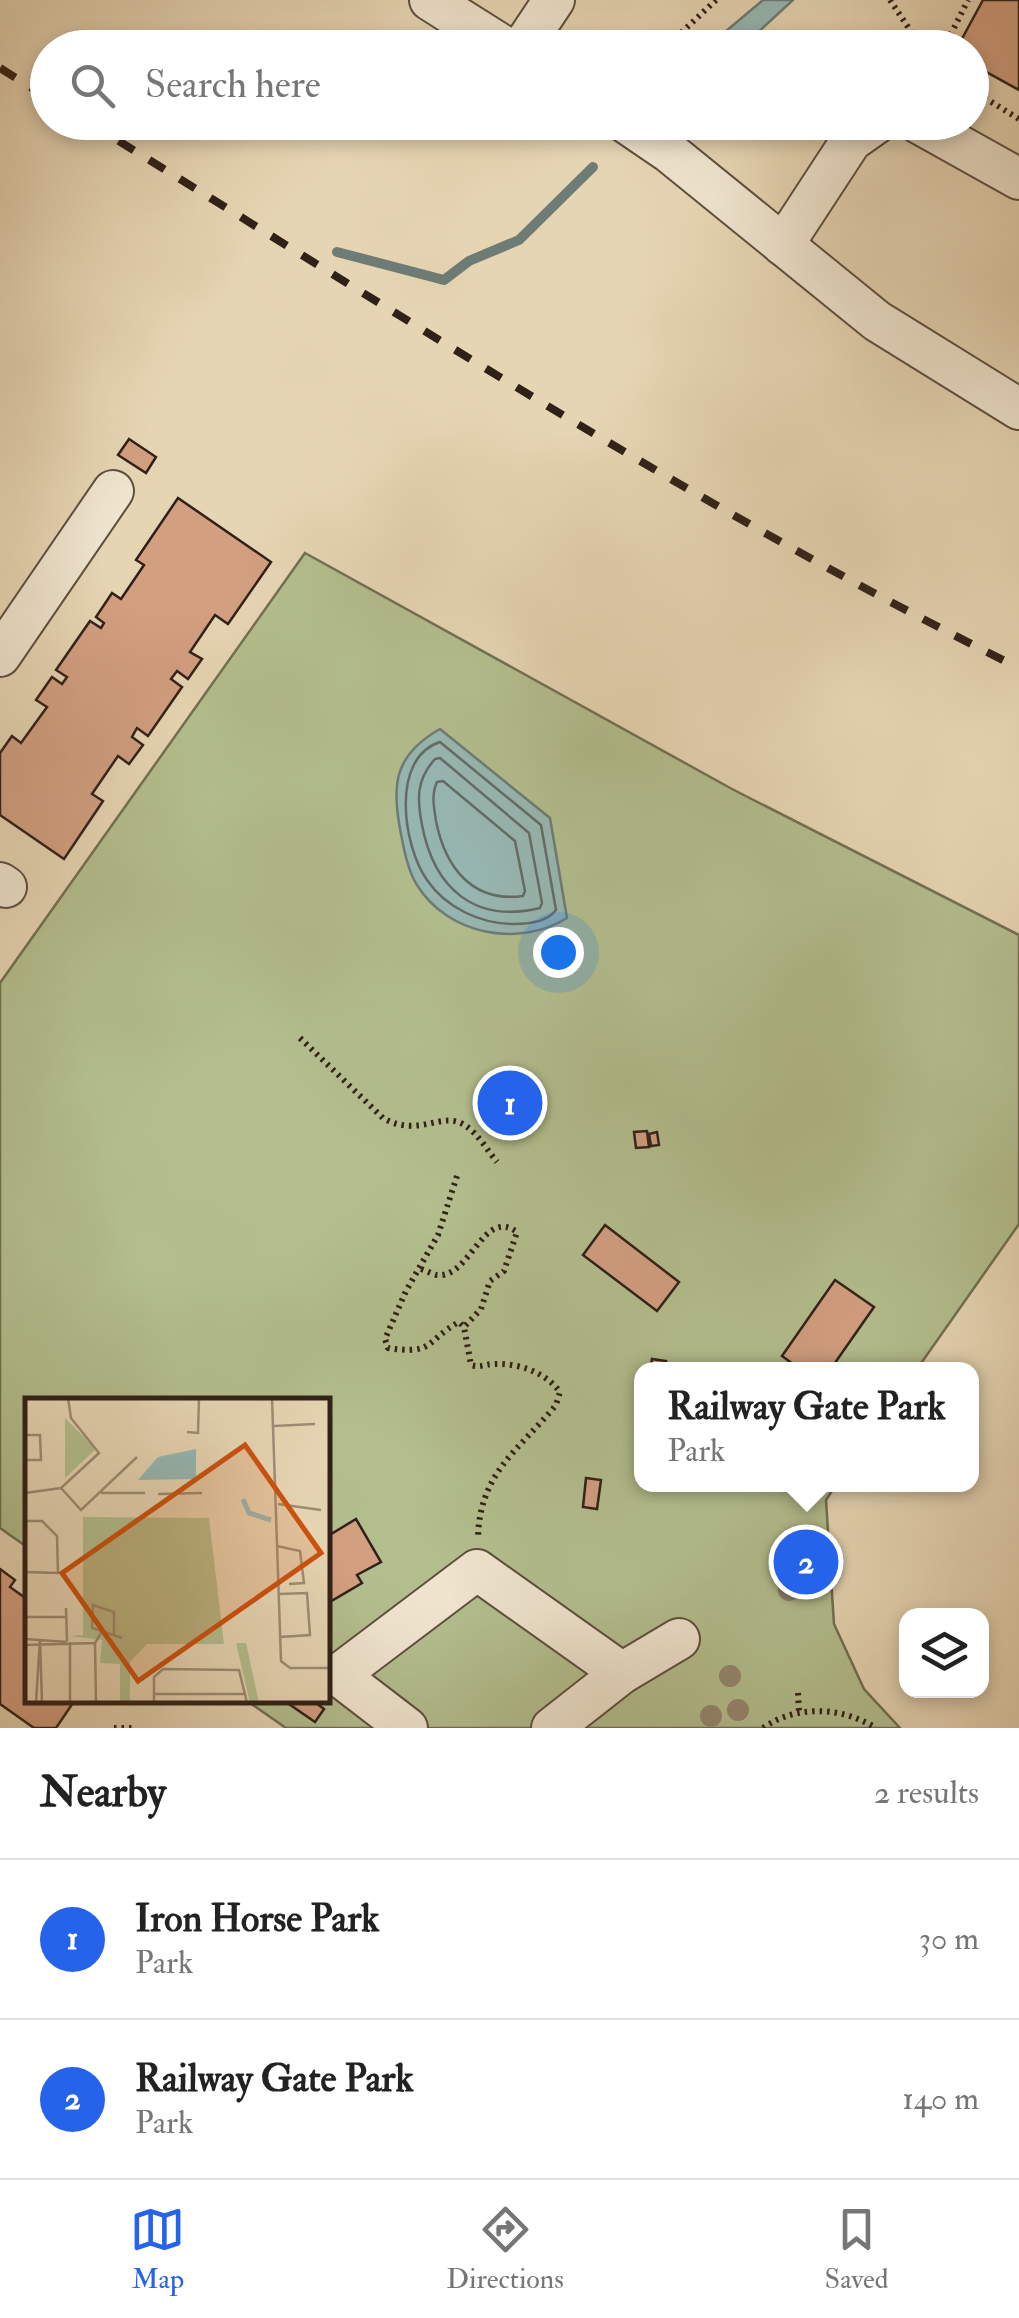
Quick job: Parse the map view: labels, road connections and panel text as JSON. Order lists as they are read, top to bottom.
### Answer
{
  "page": {
    "search": "Search here",
    "pins": ["1", "2"],
    "popup": ["Railway Gate Park", "Park"],
    "heading": ["Nearby", "2 results"],
    "list": [
      {
        "mark": "1",
        "name": "Iron Horse Park",
        "note": "Park",
        "value": "30 m"
      },
      {
        "mark": "2",
        "name": "Railway Gate Park",
        "note": "Park",
        "value": "140 m"
      }
    ],
    "nav": ["Map", "Directions", "Saved"]
  }
}
